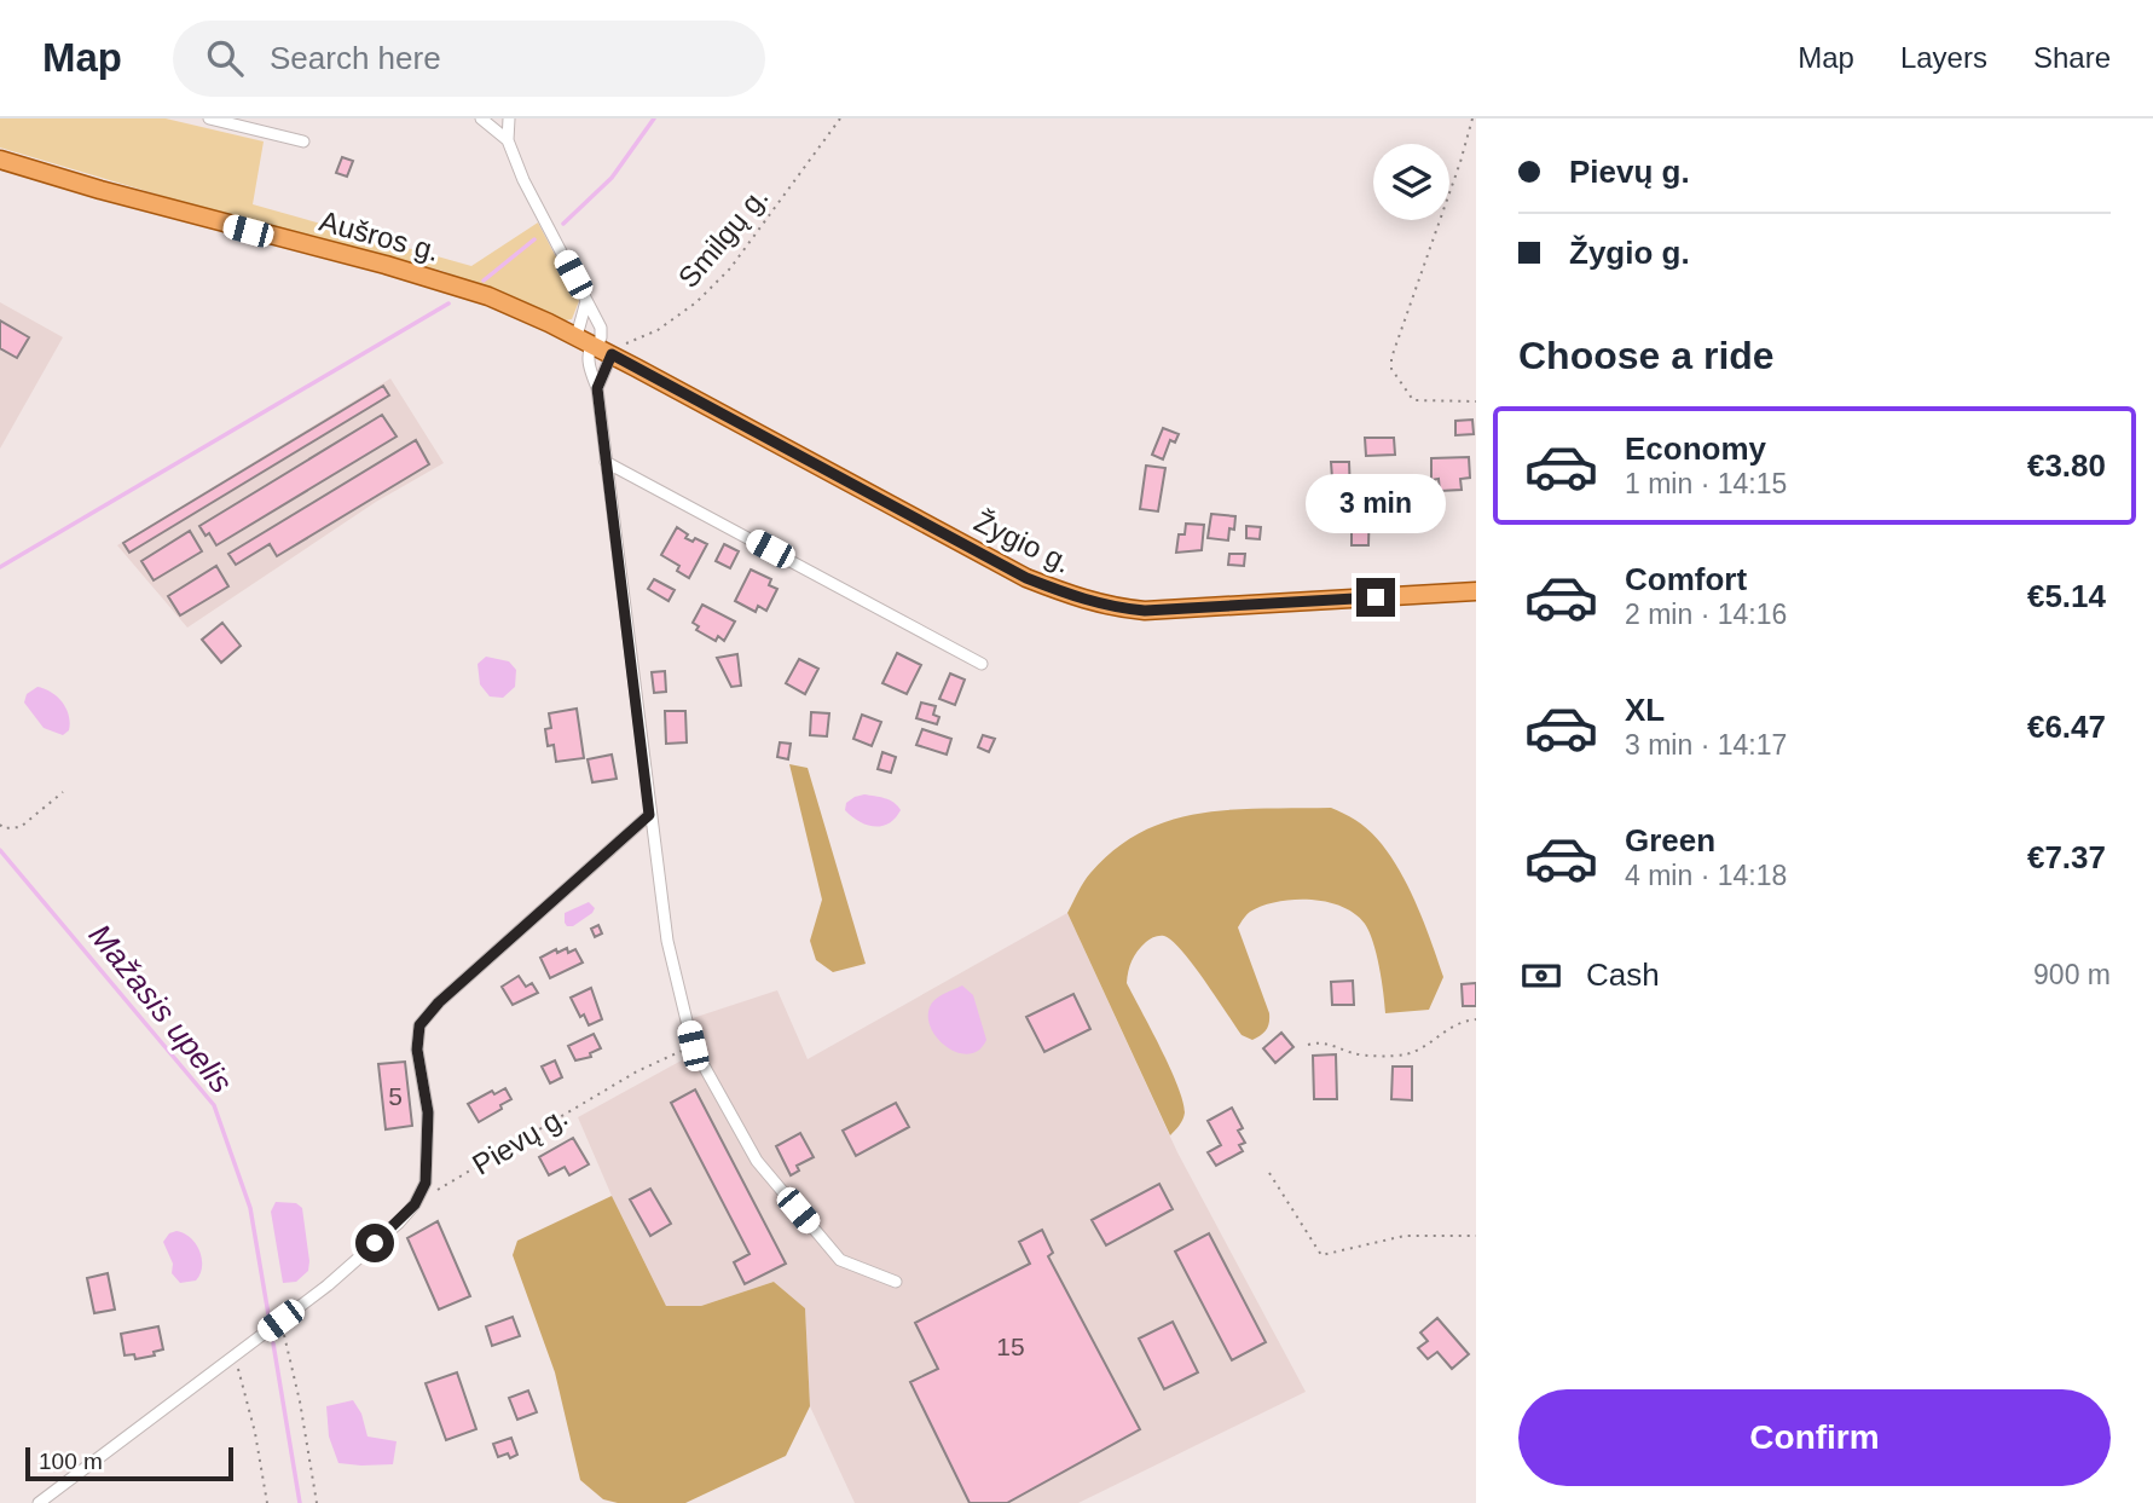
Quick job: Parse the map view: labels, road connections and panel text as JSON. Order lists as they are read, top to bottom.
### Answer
{
  "streets": {
    "main road": ["Aušros g.", "Žygio g."],
    "path": ["Smilgų g.", "Pievų g."]
  },
  "crossings": [
    ["Aušros g.", "Smilgų g."],
    ["Aušros g.", "Žygio g."],
    ["Smilgų g.", "Žygio g."]
  ],
  "water": ["Mažasis upelis"],
  "house_numbers": ["5", "15"],
  "scale_bar": "100 m",
  "page": {
    "header": "Map",
    "search": "Search here",
    "nav": ["Map", "Layers", "Share"],
    "banner": ["Pievų g.", "Žygio g."],
    "heading": "Choose a ride",
    "list": [
      {
        "name": "Economy",
        "note": "1 min · 14:15",
        "value": "€3.80"
      },
      {
        "name": "Comfort",
        "note": "2 min · 14:16",
        "value": "€5.14"
      },
      {
        "name": "XL",
        "note": "3 min · 14:17",
        "value": "€6.47"
      },
      {
        "name": "Green",
        "note": "4 min · 14:18",
        "value": "€7.37"
      }
    ],
    "bubble": "3 min",
    "pay": ["Cash", "900 m"],
    "buttons": "Confirm",
    "scale": "100 m"
  }
}
